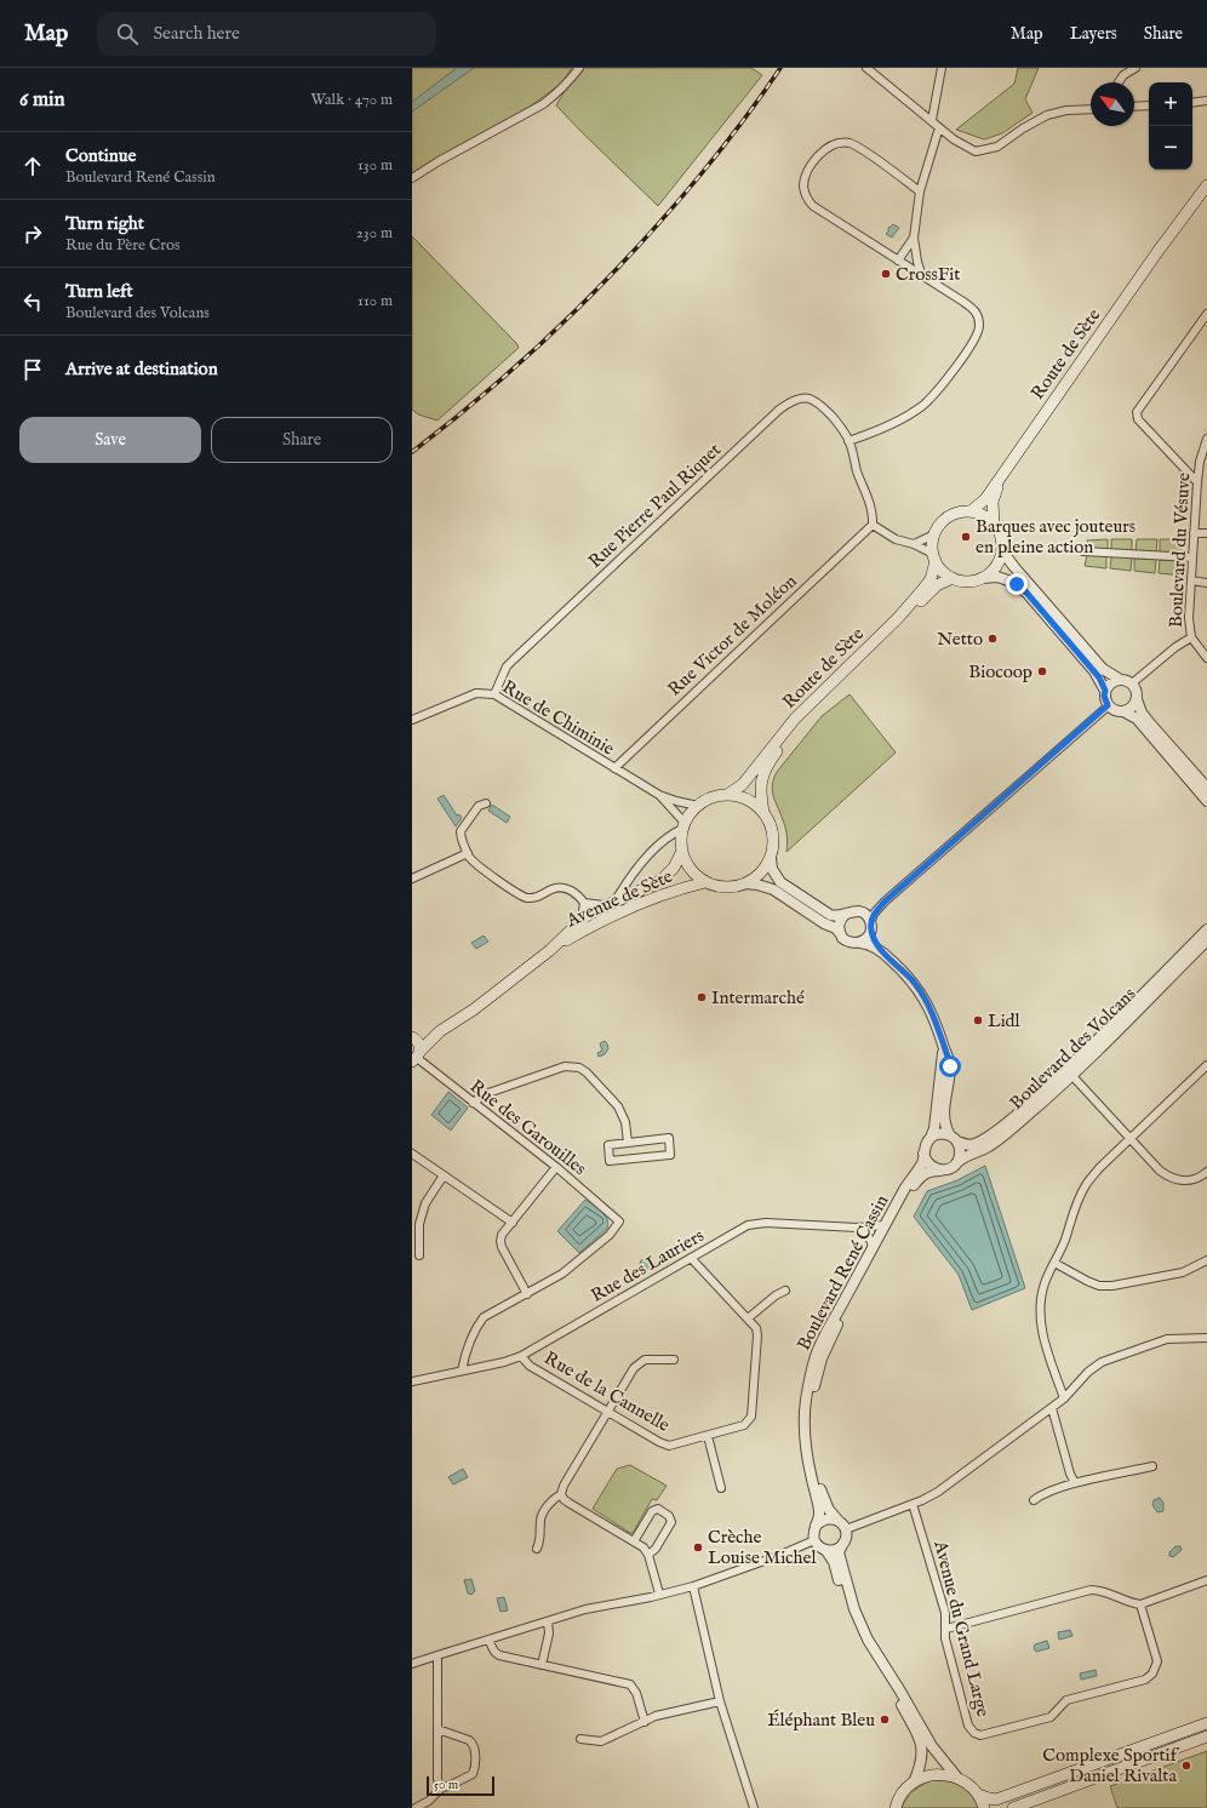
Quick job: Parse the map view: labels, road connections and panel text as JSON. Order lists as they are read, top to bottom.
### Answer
{
  "streets": {
    "main road": ["Route de Sète", "Avenue de Sète"],
    "street": [
      "Rue Pierre Paul Riquet",
      "Boulevard du Vésuve",
      "Rue Victor de Moléon",
      "Rue de Chiminie",
      "Boulevard des Volcans",
      "Rue des Garouilles",
      "Rue des Lauriers",
      "Boulevard René Cassin",
      "Rue de la Cannelle",
      "Avenue du Grand Large"
    ]
  },
  "crossings": [
    ["Route de Sète", "Rue de Chiminie"],
    ["Route de Sète", "Avenue de Sète"],
    ["Rue Pierre Paul Riquet", "Rue de Chiminie"],
    ["Rue Victor de Moléon", "Rue de Chiminie"],
    ["Rue de Chiminie", "Avenue de Sète"],
    ["Avenue de Sète", "Rue des Garouilles"],
    ["Boulevard des Volcans", "Boulevard René Cassin"],
    ["Rue des Lauriers", "Boulevard René Cassin"],
    ["Rue des Lauriers", "Rue de la Cannelle"]
  ],
  "places": [
    "CrossFit",
    "Barques avec jouteurs en pleine action",
    "Netto",
    "Biocoop",
    "Intermarché",
    "Lidl",
    "Crèche Louise Michel",
    "Éléphant Bleu",
    "Complexe Sportif Daniel Rivalta"
  ],
  "scale_bar": "50 m",
  "north": "top left",
  "page": {
    "header": "Map",
    "search": "Search here",
    "nav": ["Map", "Layers", "Share"],
    "heading": ["6 min", "Walk · 470 m"],
    "map_buttons": ["+", "−"],
    "list": [
      ["Continue", "Boulevard René Cassin", "130 m"],
      ["Turn right", "Rue du Père Cros", "230 m"],
      ["Turn left", "Boulevard des Volcans", "110 m"],
      "Arrive at destination"
    ],
    "buttons": ["Save", "Share"],
    "scale": "50 m"
  }
}
